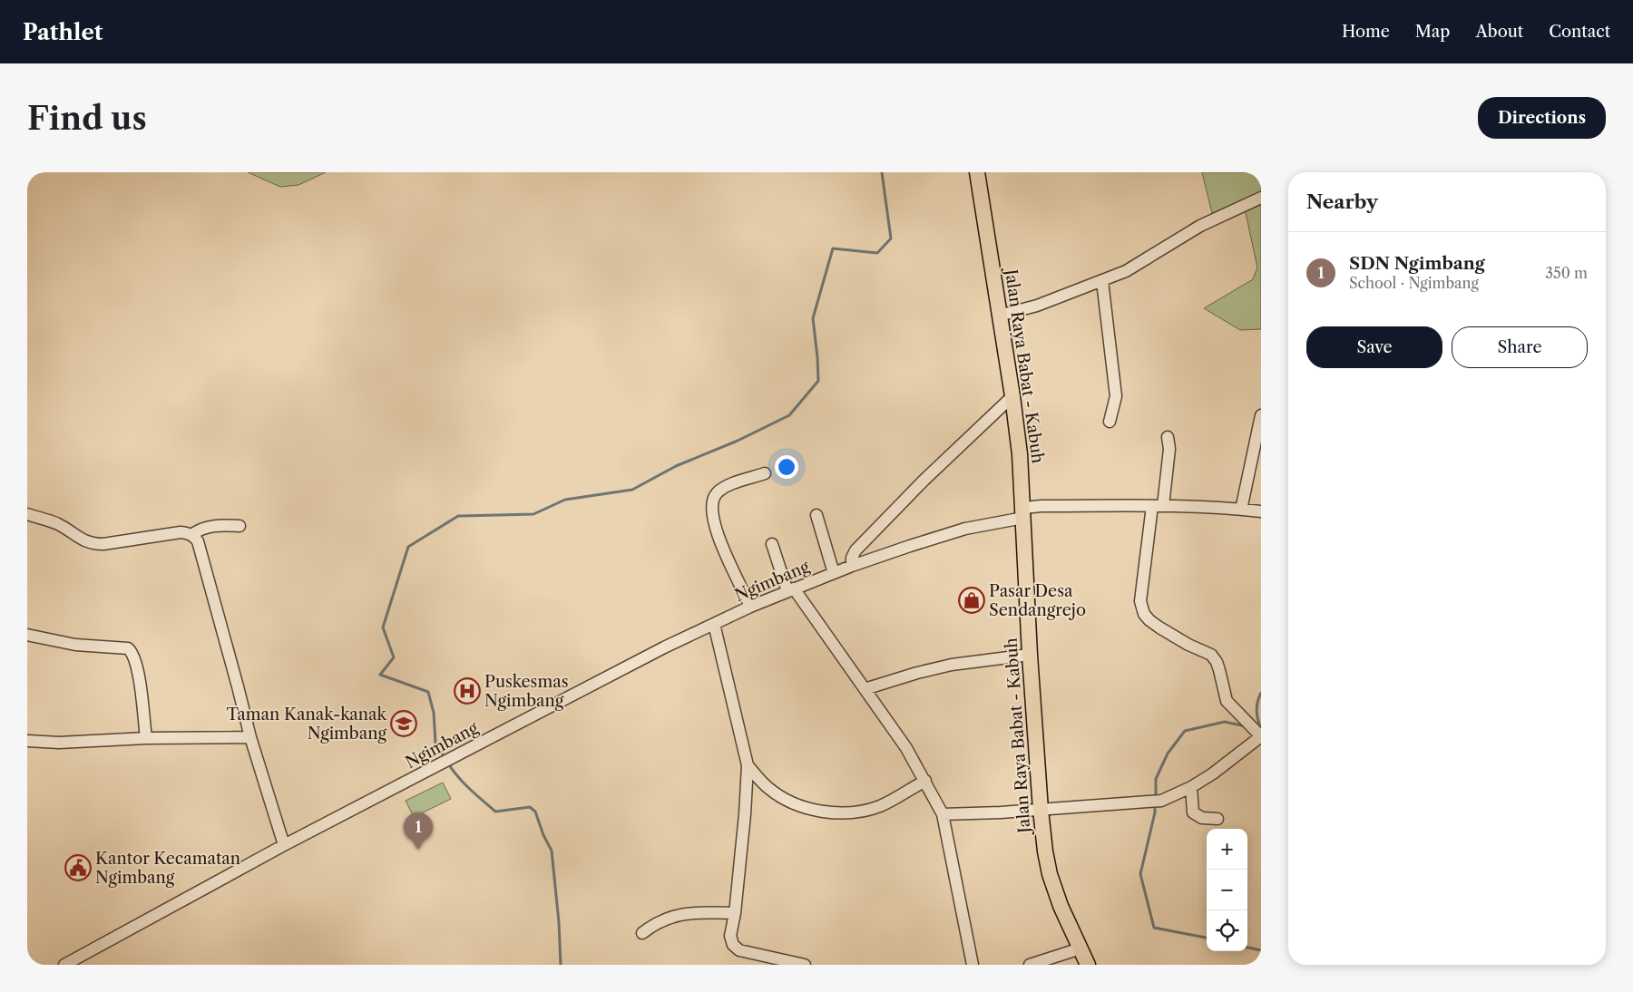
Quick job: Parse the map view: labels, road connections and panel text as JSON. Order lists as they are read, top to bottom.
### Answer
{
  "streets": {
    "main road": ["Jalan Raya Babat - Kabuh"],
    "street": ["Ngimbang"]
  },
  "crossings": [
    ["Jalan Raya Babat - Kabuh", "Ngimbang"]
  ],
  "places": {
    "shop": ["Pasar Desa Sendangrejo"],
    "hospital": ["Puskesmas Ngimbang"],
    "school or university": ["Taman Kanak-kanak Ngimbang"],
    "public building": ["Kantor Kecamatan Ngimbang"]
  },
  "page": {
    "header": "Pathlet",
    "nav": [
      "Home",
      "Map",
      "About",
      "Contact"
    ],
    "buttons": [
      "Directions",
      ["Save", "Share"]
    ],
    "title": "Find us",
    "heading": "Nearby",
    "list": [
      {
        "mark": "1",
        "name": "SDN Ngimbang",
        "note": "School · Ngimbang",
        "value": "350 m"
      }
    ],
    "pins": "1",
    "map_buttons": ["+", "−"]
  }
}
